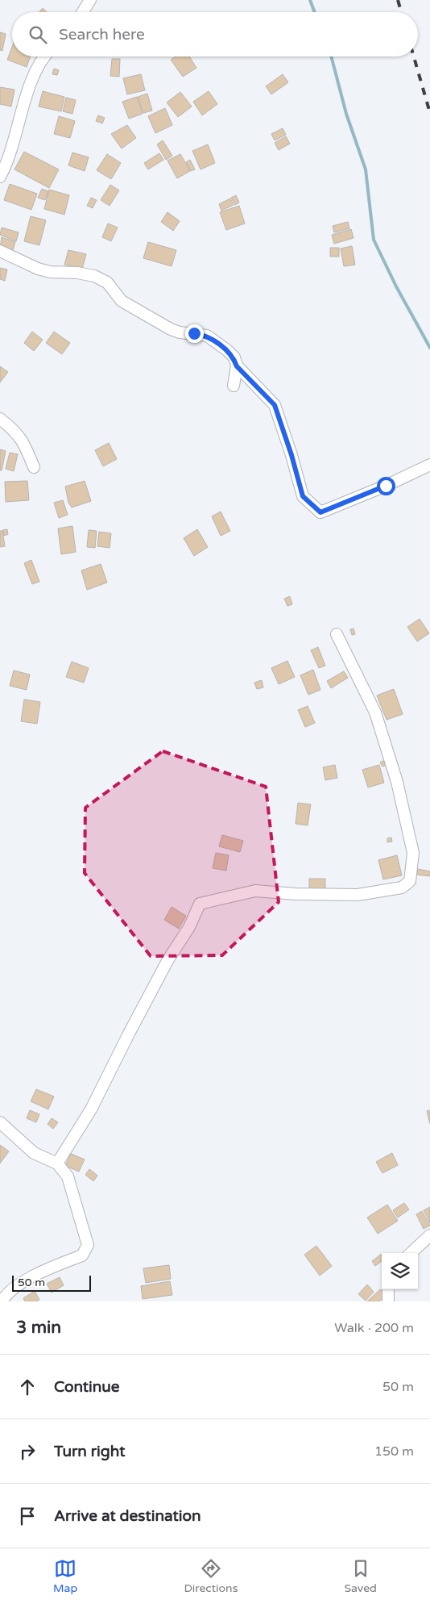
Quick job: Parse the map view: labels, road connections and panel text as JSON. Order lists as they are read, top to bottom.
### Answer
{
  "scale_bar": "50 m",
  "page": {
    "search": "Search here",
    "scale": "50 m",
    "heading": ["3 min", "Walk · 200 m"],
    "list": [
      ["Continue", "50 m"],
      ["Turn right", "150 m"],
      "Arrive at destination"
    ],
    "nav": ["Map", "Directions", "Saved"]
  }
}
